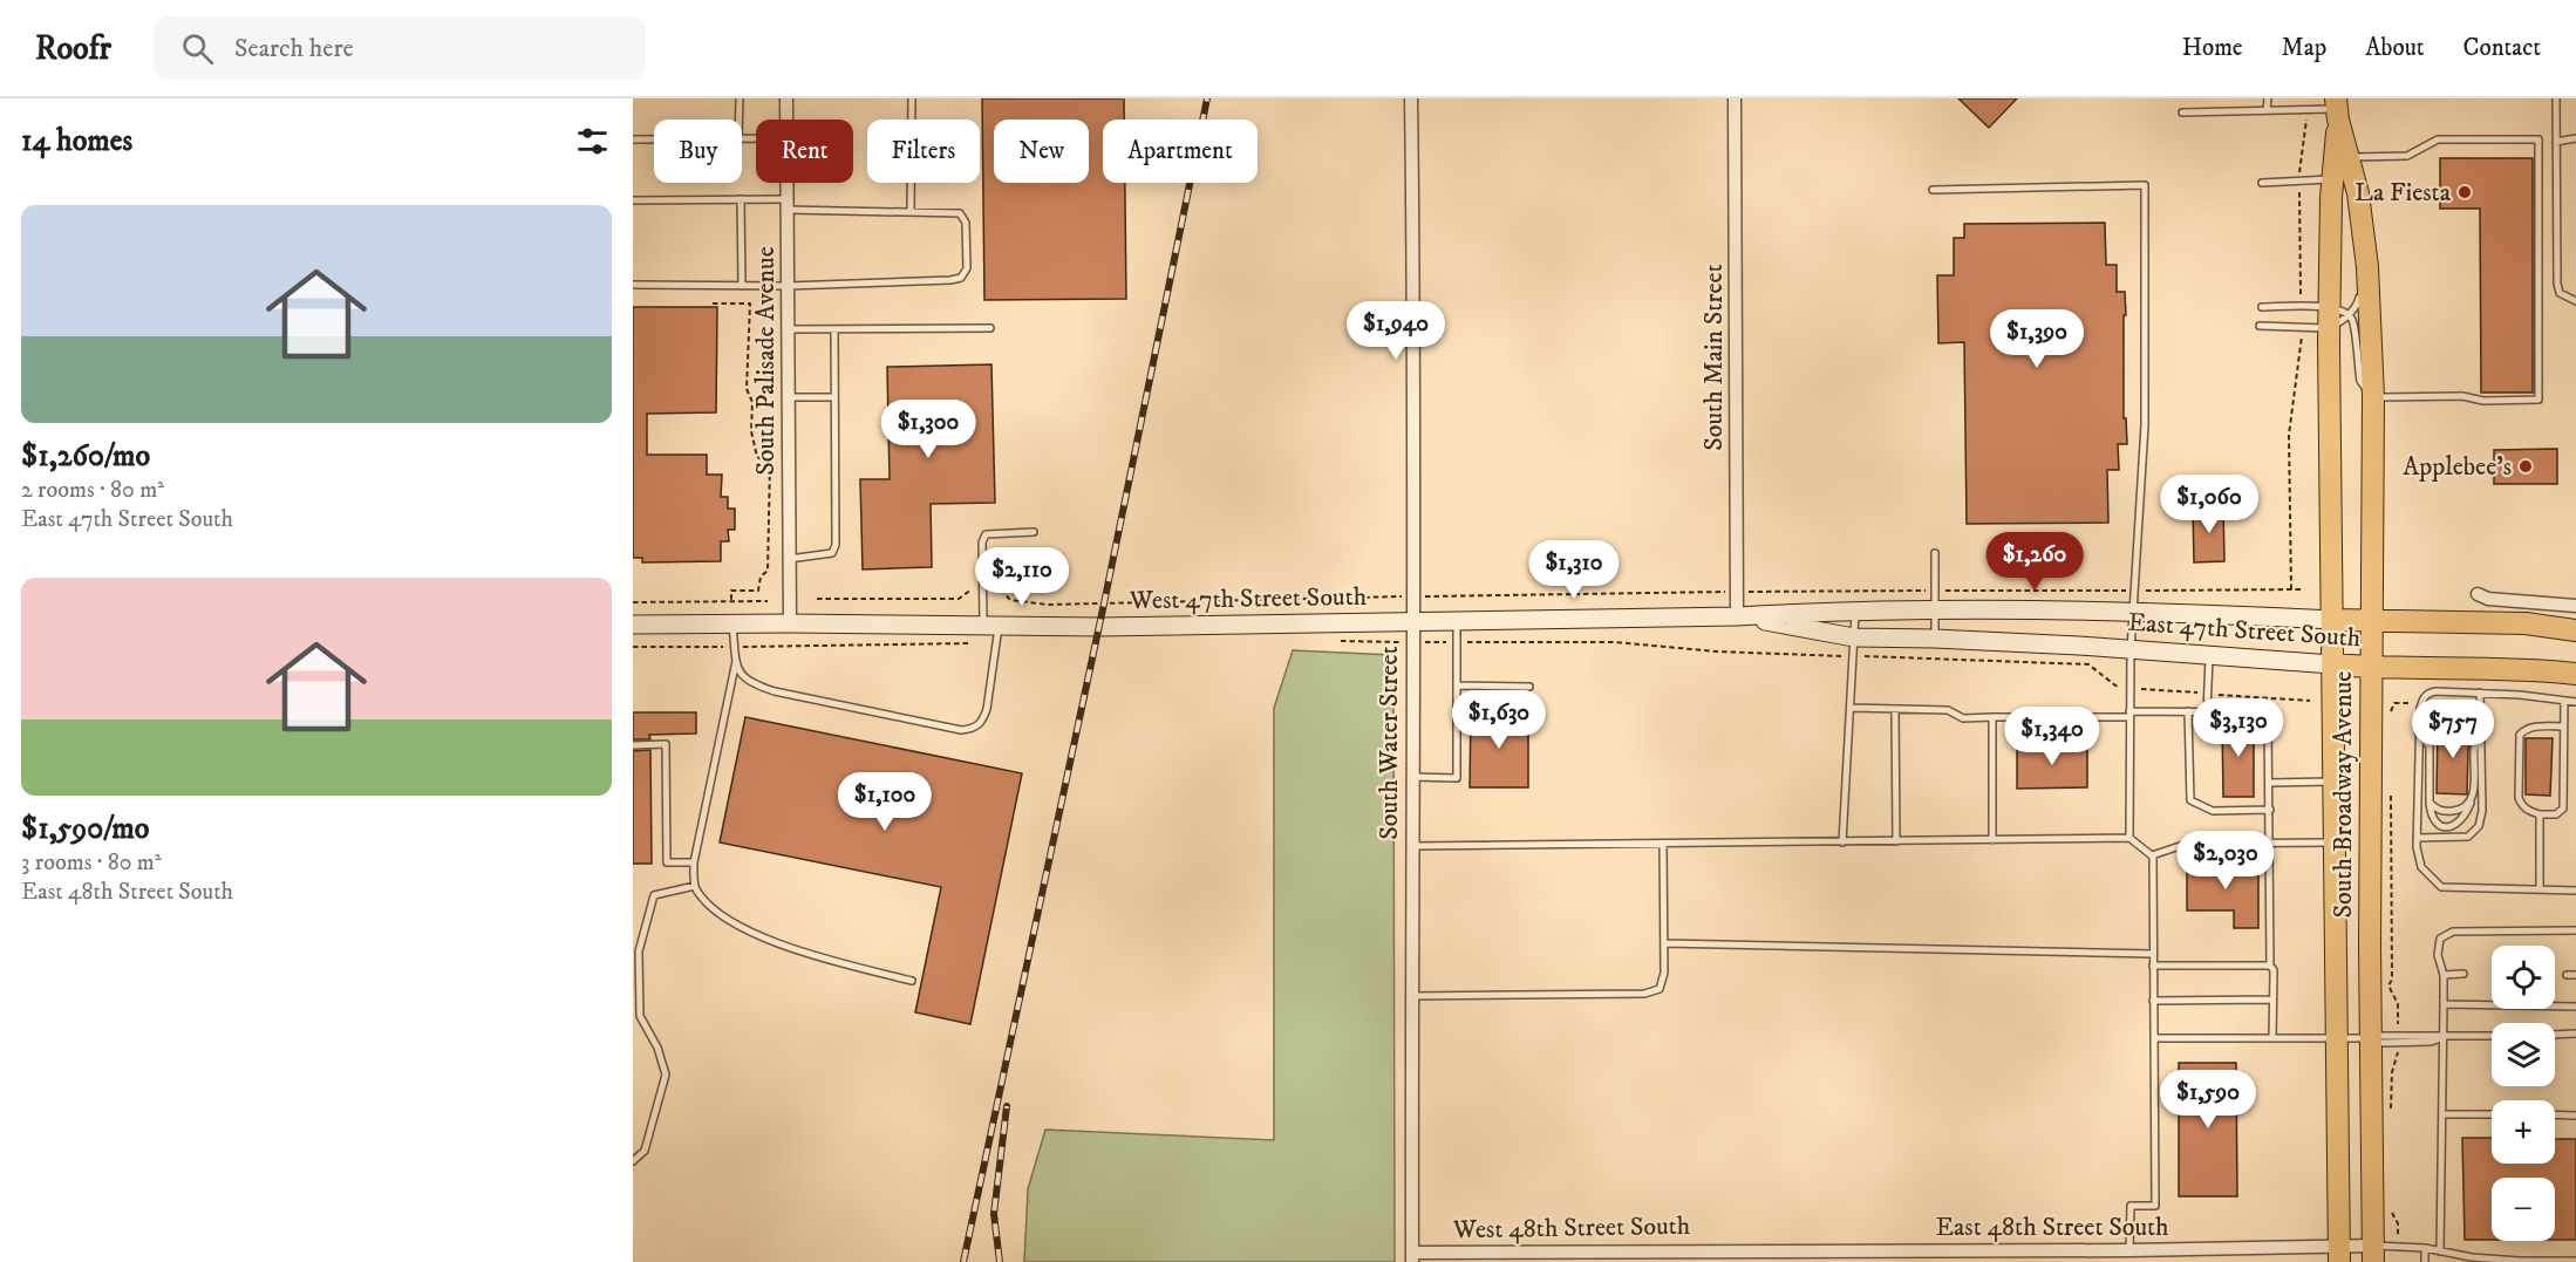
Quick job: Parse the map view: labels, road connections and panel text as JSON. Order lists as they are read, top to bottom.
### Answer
{
  "streets": {
    "main road": ["East 47th Street South", "South Broadway Avenue"],
    "street": [
      "South Main Street",
      "South Palisade Avenue",
      "West 47th Street South",
      "South Water Street",
      "East 48th Street South",
      "West 48th Street South"
    ]
  },
  "crossings": [
    ["South Main Street", "West 47th Street South"],
    ["South Main Street", "East 47th Street South"],
    ["South Palisade Avenue", "West 47th Street South"],
    ["West 47th Street South", "East 47th Street South"],
    ["West 47th Street South", "South Water Street"],
    ["East 47th Street South", "South Broadway Avenue"],
    ["South Water Street", "West 48th Street South"],
    ["South Broadway Avenue", "East 48th Street South"],
    ["East 48th Street South", "West 48th Street South"]
  ],
  "places": ["La Fiesta", "Applebee's"],
  "page": {
    "header": "Roofr",
    "search": "Search here",
    "nav": [
      "Home",
      "Map",
      "About",
      "Contact"
    ],
    "heading": "14 homes",
    "chip": [
      "Buy",
      "Rent",
      "Filters",
      "New",
      "Apartment"
    ],
    "list": [
      {
        "name": "$1,260/mo",
        "note": "2 rooms · 80 m² · East 47th Street South"
      },
      {
        "name": "$1,590/mo",
        "note": "3 rooms · 80 m² · East 48th Street South"
      }
    ],
    "price": [
      "$1,940",
      "$1,390",
      "$1,300",
      "$1,060",
      "$1,260",
      "$1,310",
      "$2,110",
      "$1,630",
      "$3,130",
      "$757",
      "$1,340",
      "$1,100",
      "$2,030",
      "$1,590"
    ],
    "map_buttons": ["+", "−"]
  }
}
